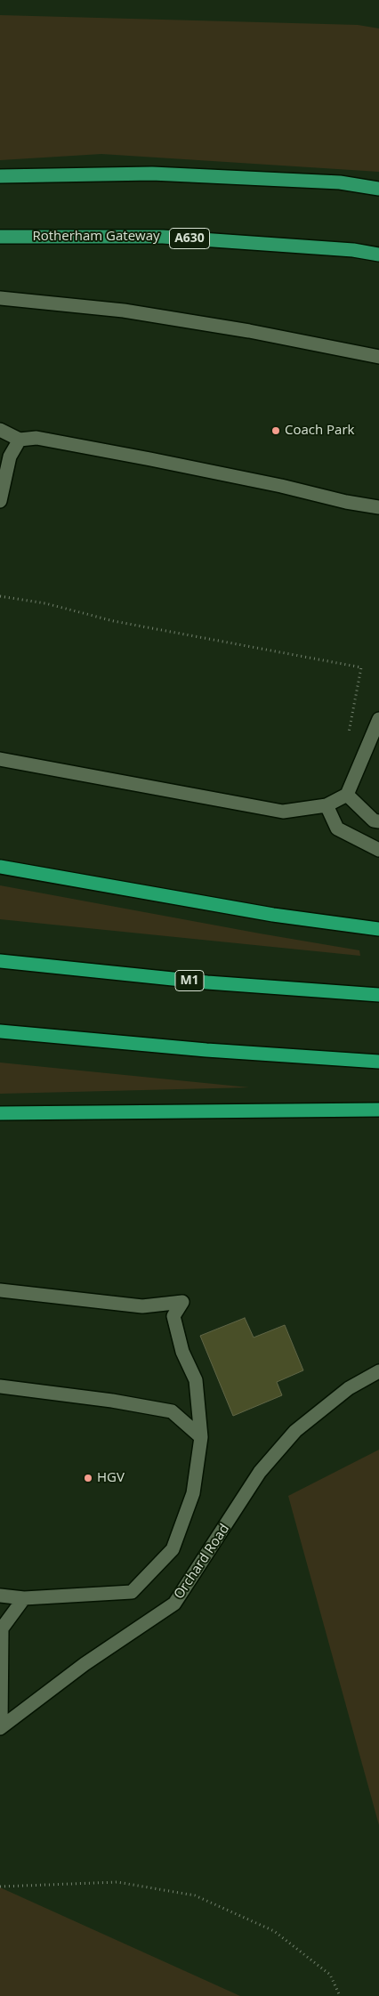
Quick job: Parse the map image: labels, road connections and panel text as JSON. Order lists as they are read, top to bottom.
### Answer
{
  "streets": {
    "highway": ["Rotherham Gateway", "A630", "M1"],
    "lane": ["Orchard Road"]
  },
  "places": ["Coach Park", "HGV"]
}
